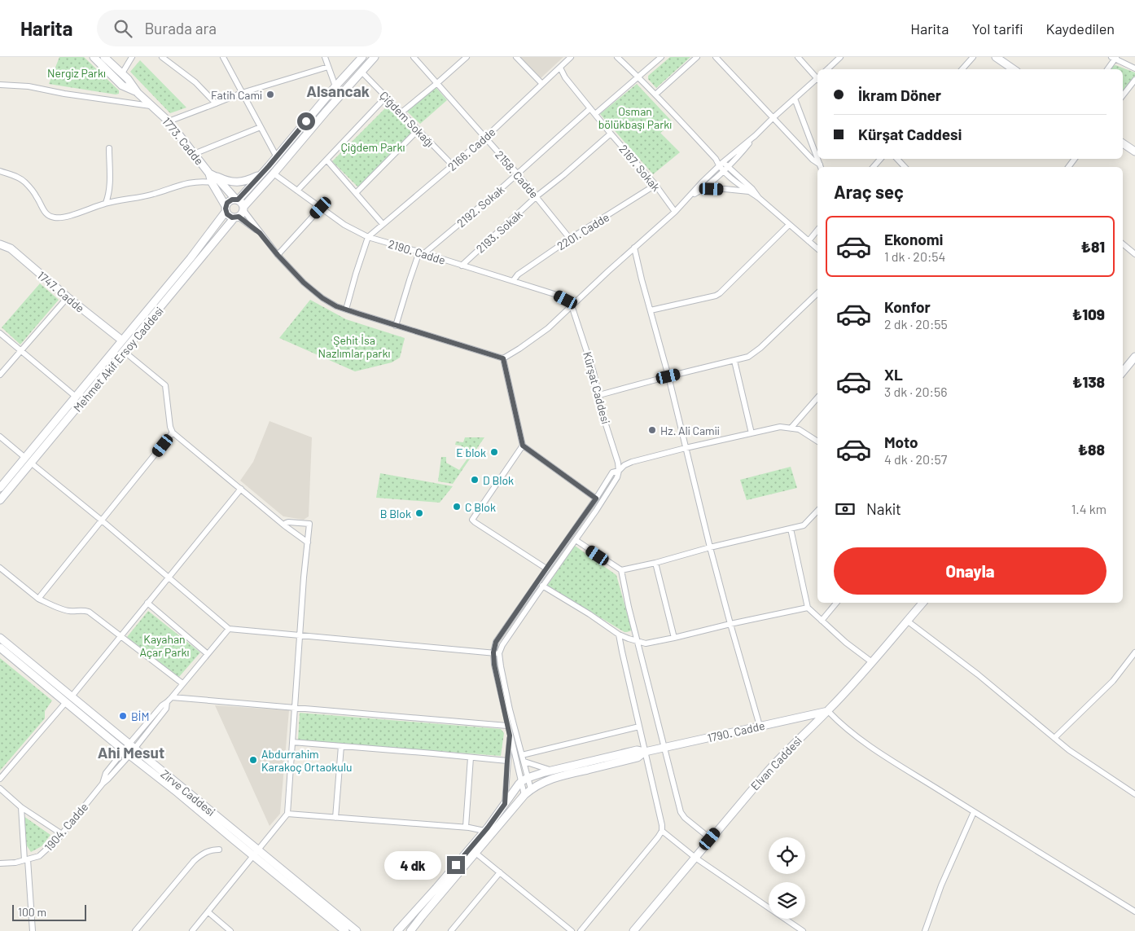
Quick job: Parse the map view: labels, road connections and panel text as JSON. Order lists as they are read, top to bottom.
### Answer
{
  "streets": {
    "street": [
      "Çiğdem Sokağı",
      "1773. Cadde",
      "2166. Cadde",
      "2167. Sokak",
      "2158. Cadde",
      "2192. Sokak",
      "2193. Sokak",
      "2201. Cadde",
      "2190. Cadde",
      "1747. Cadde",
      "Mehmet Akif Ersoy Caddesi",
      "Kürşat Caddesi",
      "1790. Cadde",
      "Elvan Caddesi",
      "Zirve Caddesi",
      "1904. Cadde"
    ]
  },
  "crossings": [
    ["Çiğdem Sokağı", "2166. Cadde"],
    ["1773. Cadde", "Mehmet Akif Ersoy Caddesi"],
    ["2166. Cadde", "2167. Sokak"],
    ["2166. Cadde", "2158. Cadde"],
    ["2166. Cadde", "2190. Cadde"],
    ["2167. Sokak", "2192. Sokak"],
    ["2167. Sokak", "2193. Sokak"],
    ["2167. Sokak", "2201. Cadde"],
    ["2158. Cadde", "2192. Sokak"],
    ["2158. Cadde", "2193. Sokak"],
    ["2158. Cadde", "2201. Cadde"],
    ["2192. Sokak", "2190. Cadde"],
    ["2193. Sokak", "2190. Cadde"],
    ["2201. Cadde", "2190. Cadde"],
    ["2190. Cadde", "Kürşat Caddesi"],
    ["1747. Cadde", "Mehmet Akif Ersoy Caddesi"],
    ["1790. Cadde", "Elvan Caddesi"],
    ["Zirve Caddesi", "1904. Cadde"]
  ],
  "districts": ["Alsancak", "Ahi Mesut"],
  "parks": [
    "Nergiz Parkı",
    "Osman bölükbaşı Parkı",
    "Çiğdem Parkı",
    "Şehit İsa Nazlımlar parkı",
    "Kayahan Açar Parkı"
  ],
  "places": [
    "Fatih Cami",
    "Hz. Ali Camii",
    "E blok",
    "D Blok",
    "C Blok",
    "B Blok",
    "BİM",
    "Abdurrahim Karakoç Ortaokulu"
  ],
  "scale_bar": "100 m",
  "page": {
    "header": "Harita",
    "search": "Burada ara",
    "nav": ["Harita", "Yol tarifi", "Kaydedilen"],
    "banner": ["İkram Döner", "Kürşat Caddesi"],
    "heading": "Araç seç",
    "list": [
      {
        "name": "Ekonomi",
        "note": "1 dk · 20:54",
        "value": "₺81"
      },
      {
        "name": "Konfor",
        "note": "2 dk · 20:55",
        "value": "₺109"
      },
      {
        "name": "XL",
        "note": "3 dk · 20:56",
        "value": "₺138"
      },
      {
        "name": "Moto",
        "note": "4 dk · 20:57",
        "value": "₺88"
      }
    ],
    "pay": ["Nakit", "1.4 km"],
    "buttons": "Onayla",
    "bubble": "4 dk",
    "scale": "100 m"
  }
}
